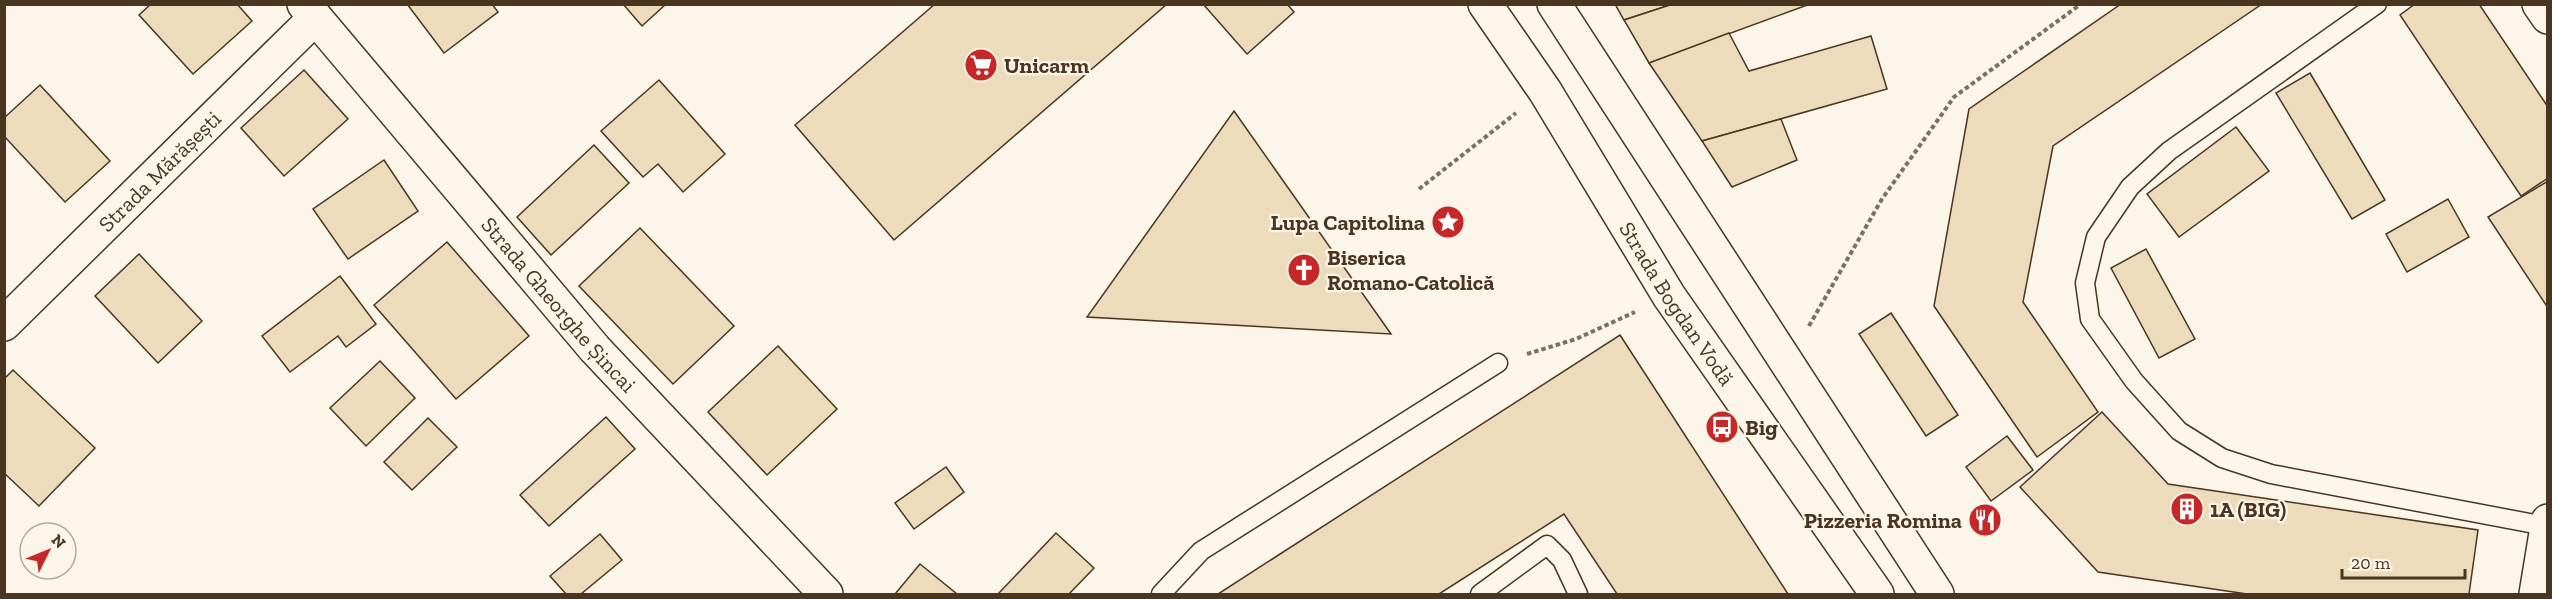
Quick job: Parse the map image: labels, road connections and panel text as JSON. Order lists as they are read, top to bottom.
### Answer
{
  "streets": {
    "main road": ["Strada Mărășești", "Strada Bogdan Vodă", "Strada Gheorghe Șincai"]
  },
  "crossings": [
    ["Strada Mărășești", "Strada Gheorghe Șincai"]
  ],
  "places": {
    "supermarket": ["Unicarm"],
    "place": ["Lupa Capitolina"],
    "church": ["Biserica Romano-Catolică"],
    "bus stop": ["Big"],
    "building": ["1A (BIG)"],
    "restaurant": ["Pizzeria Romina"]
  },
  "scale_bar": "20 m",
  "north": "top right"
}
